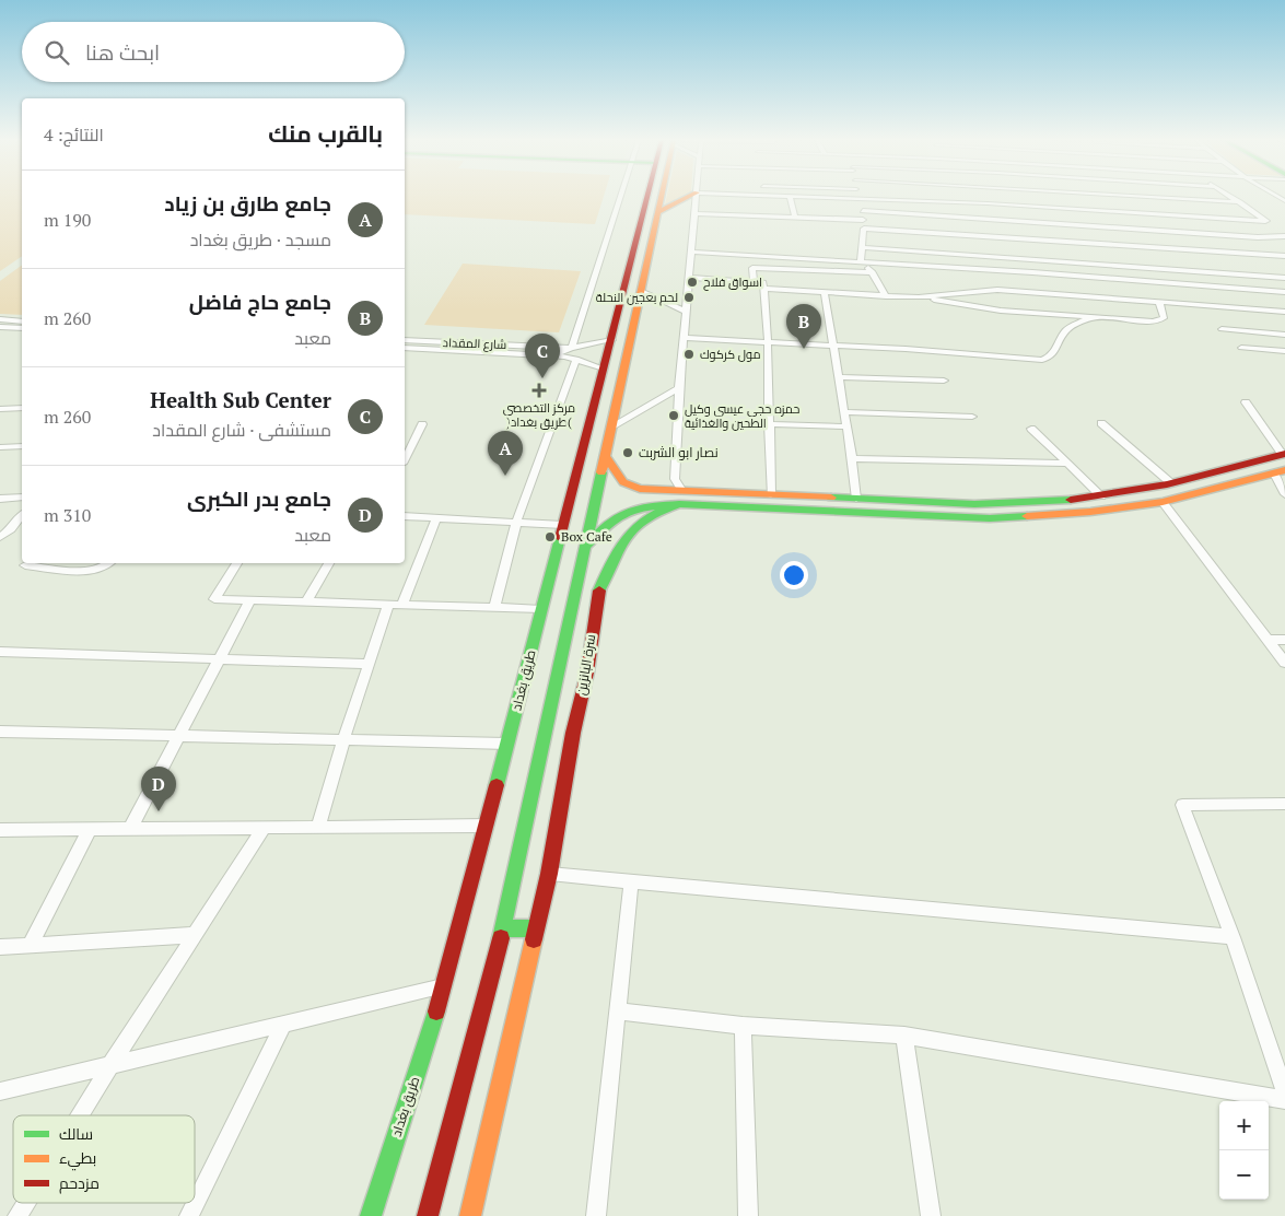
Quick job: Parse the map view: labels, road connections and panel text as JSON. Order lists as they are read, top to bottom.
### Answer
{
  "streets": {
    "main road": ["سرة البانزين", "طريق بغداد"],
    "street": ["شارع المقداد"]
  },
  "crossings": [
    ["شارع المقداد", "طريق بغداد"]
  ],
  "places": {
    "other": [
      "اسواق فلاح",
      "لحم بعجين النحلة",
      "مول كركوك",
      "حمزه حجي عيسى وكيل الطحين والغذائية",
      "نصار ابو الشربت",
      "Box Cafe"
    ],
    "health": ["مركز التخصصي )طريق بغداد("]
  },
  "legend": ["سالك", "بطيء", "مزدحم"],
  "page": {
    "search": "ابحث هنا",
    "heading": ["بالقرب منك", "النتائج: 4"],
    "list": [
      {
        "mark": "A",
        "name": "جامع طارق بن زياد",
        "note": "مسجد · طريق بغداد",
        "value": "190 m"
      },
      {
        "mark": "B",
        "name": "جامع حاج فاضل",
        "note": "معبد",
        "value": "260 m"
      },
      {
        "mark": "C",
        "name": "Health Sub Center",
        "note": "مستشفى · شارع المقداد",
        "value": "260 m"
      },
      {
        "mark": "D",
        "name": "جامع بدر الكبرى",
        "note": "معبد",
        "value": "310 m"
      }
    ],
    "pins": [
      "B",
      "C",
      "A",
      "D"
    ],
    "map_buttons": ["+", "−"]
  }
}
